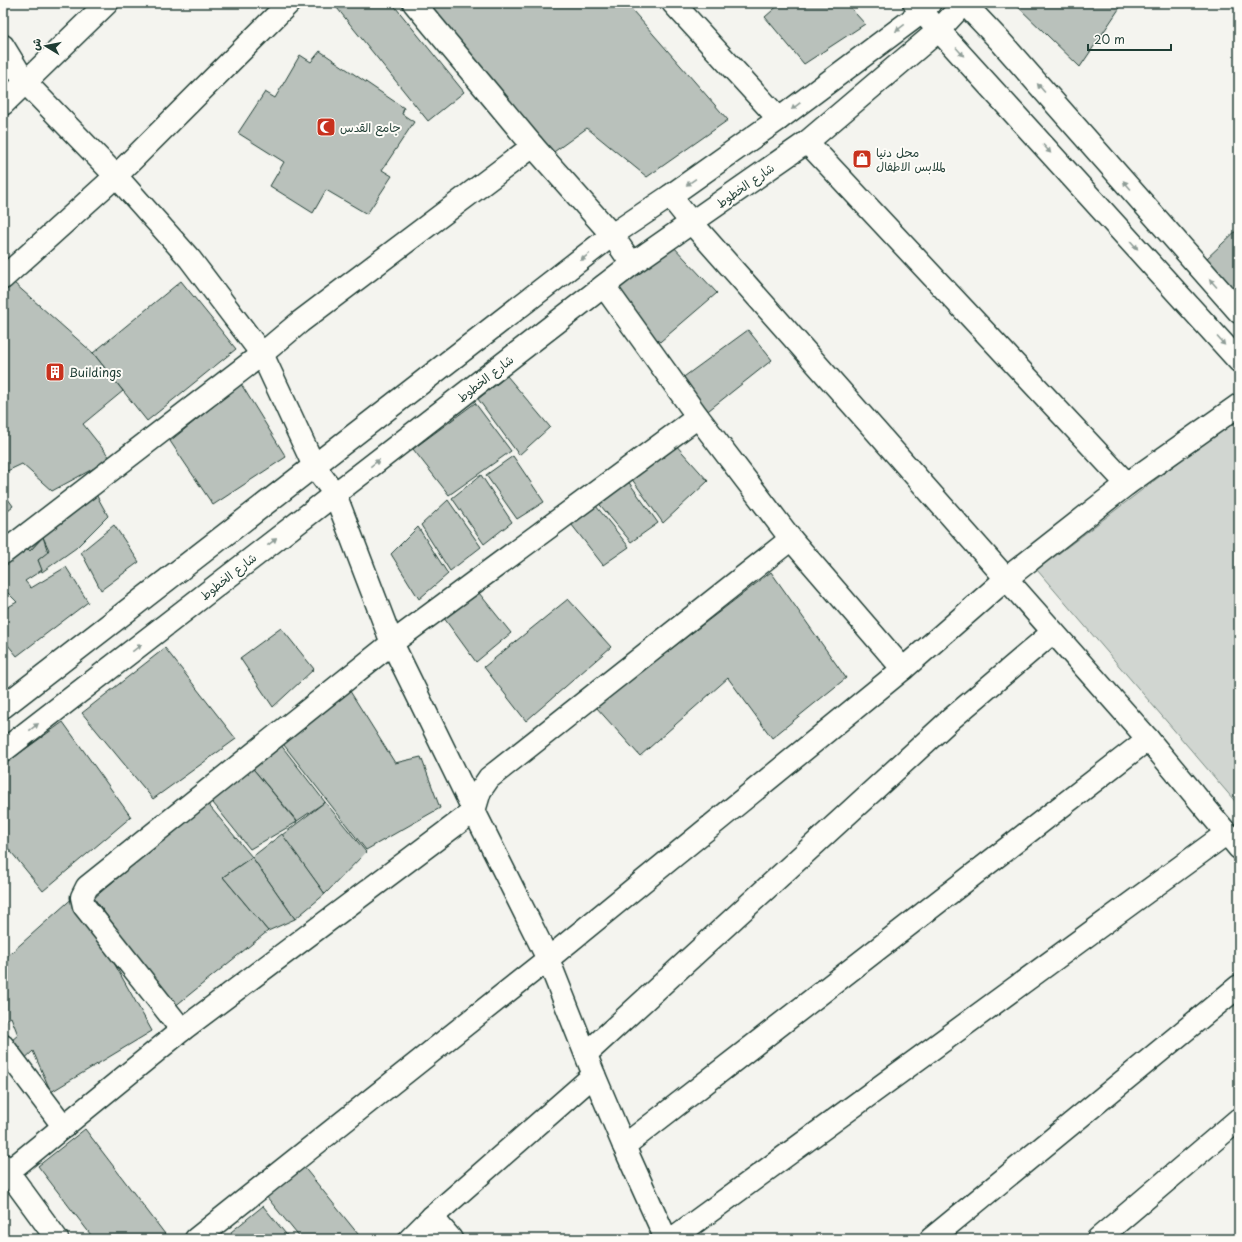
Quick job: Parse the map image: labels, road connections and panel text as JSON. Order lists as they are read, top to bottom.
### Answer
{
  "streets": {
    "street": ["شارع الخطوط"]
  },
  "places": {
    "mosque": ["جامع القدس"],
    "shop": ["محل دنيا لملابس الاطفال"],
    "building": ["Buildings"]
  },
  "scale_bar": "20 m",
  "north": "left"
}
